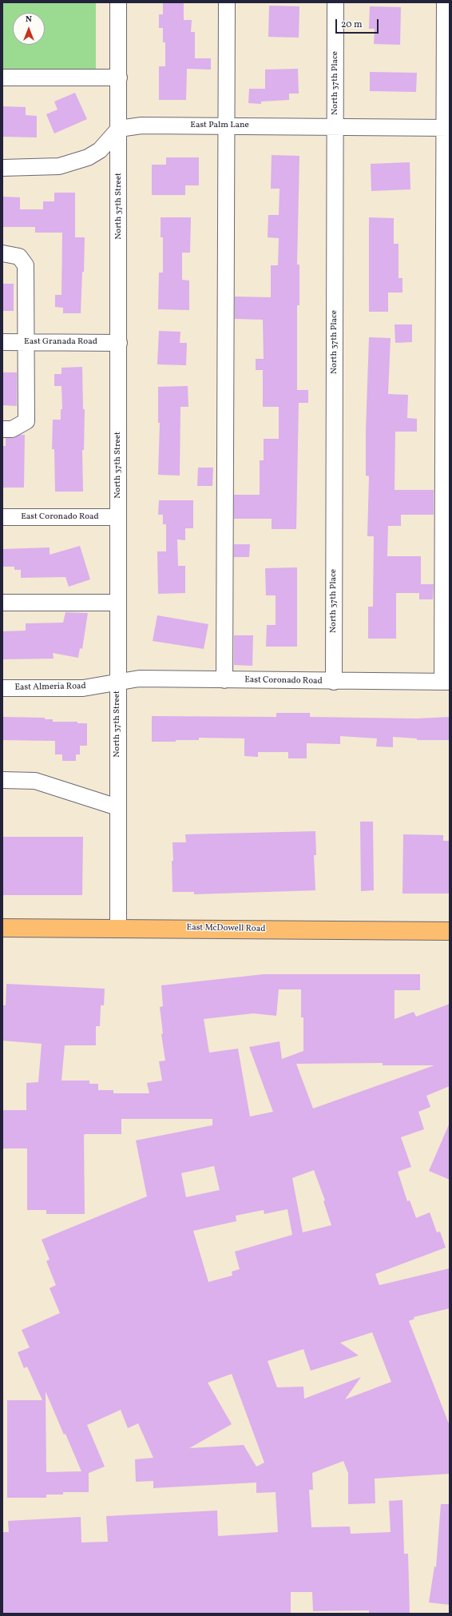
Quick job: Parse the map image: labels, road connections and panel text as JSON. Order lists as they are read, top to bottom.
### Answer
{
  "streets": {
    "main road": ["East McDowell Road"],
    "street": [
      "North 37th Place",
      "East Palm Lane",
      "North 37th Street",
      "East Granada Road",
      "East Coronado Road",
      "East Almeria Road"
    ]
  },
  "crossings": [
    ["North 37th Place", "East Palm Lane"],
    ["North 37th Place", "East Coronado Road"],
    ["East Palm Lane", "North 37th Street"],
    ["North 37th Street", "East Granada Road"],
    ["North 37th Street", "East Coronado Road"],
    ["North 37th Street", "East Almeria Road"],
    ["North 37th Street", "East McDowell Road"],
    ["East Coronado Road", "East Almeria Road"]
  ],
  "scale_bar": "20 m",
  "north": "top"
}
